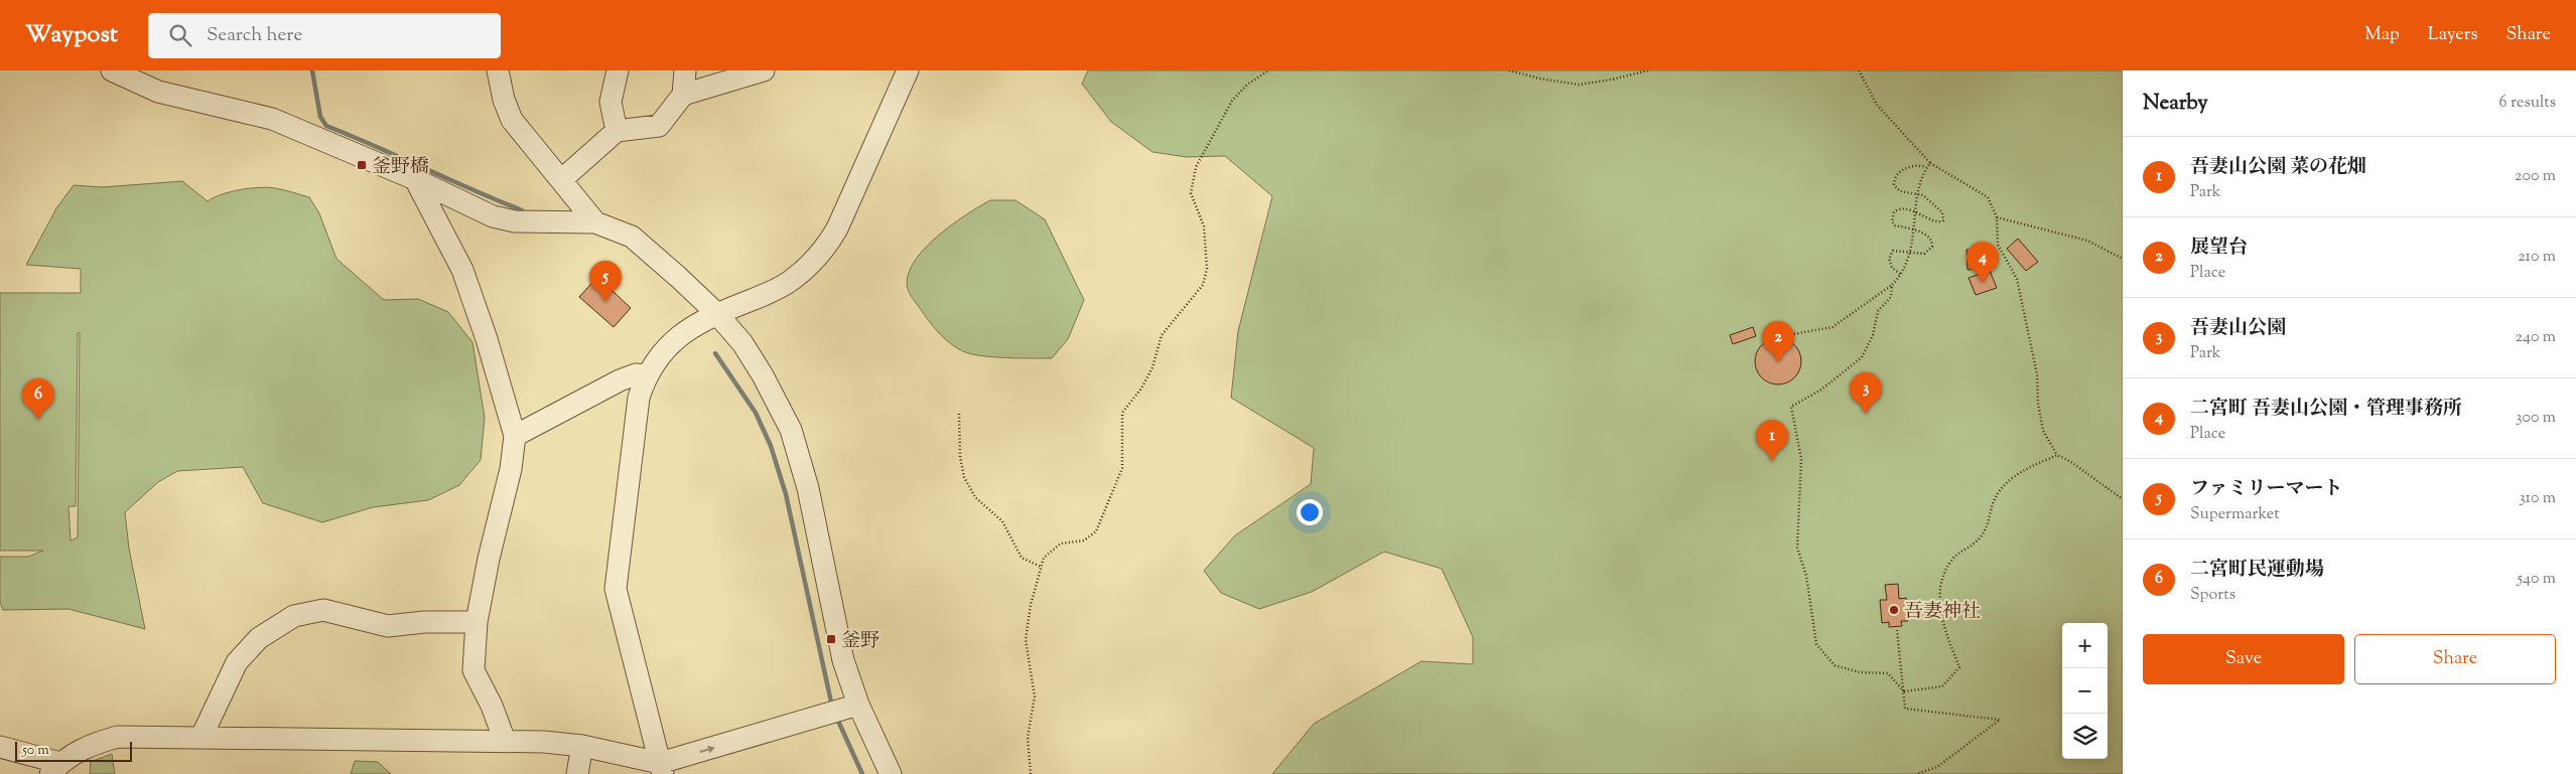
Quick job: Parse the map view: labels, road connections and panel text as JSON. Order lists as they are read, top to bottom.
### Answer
{
  "places": {
    "transit": ["釜野橋", "釜野"],
    "other": ["吾妻神社"]
  },
  "scale_bar": "50 m",
  "page": {
    "header": "Waypost",
    "search": "Search here",
    "nav": ["Map", "Layers", "Share"],
    "heading": ["Nearby", "6 results"],
    "list": [
      {
        "mark": "1",
        "name": "吾妻山公園 菜の花畑",
        "note": "Park",
        "value": "200 m"
      },
      {
        "mark": "2",
        "name": "展望台",
        "note": "Place",
        "value": "210 m"
      },
      {
        "mark": "3",
        "name": "吾妻山公園",
        "note": "Park",
        "value": "240 m"
      },
      {
        "mark": "4",
        "name": "二宮町 吾妻山公園・管理事務所",
        "note": "Place",
        "value": "300 m"
      },
      {
        "mark": "5",
        "name": "ファミリーマート",
        "note": "Supermarket",
        "value": "310 m"
      },
      {
        "mark": "6",
        "name": "二宮町民運動場",
        "note": "Sports",
        "value": "540 m"
      }
    ],
    "pins": [
      "4",
      "5",
      "2",
      "3",
      "6",
      "1"
    ],
    "buttons": ["Save", "Share"],
    "map_buttons": ["+", "−"],
    "scale": "50 m"
  }
}
